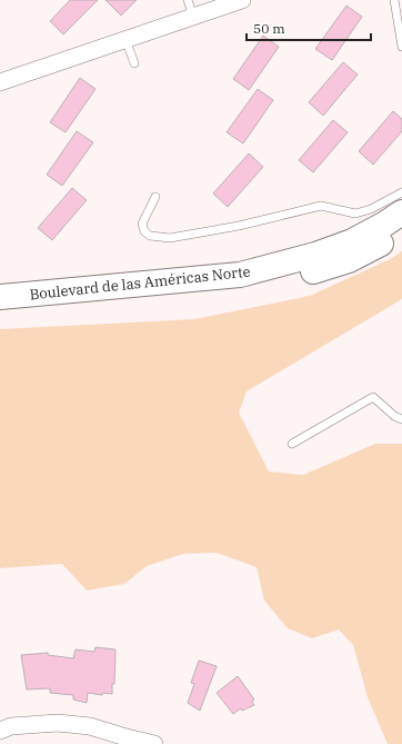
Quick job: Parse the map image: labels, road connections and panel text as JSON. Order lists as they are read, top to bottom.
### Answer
{
  "streets": {
    "main road": ["Boulevard de las Américas Norte"]
  },
  "scale_bar": "50 m"
}
